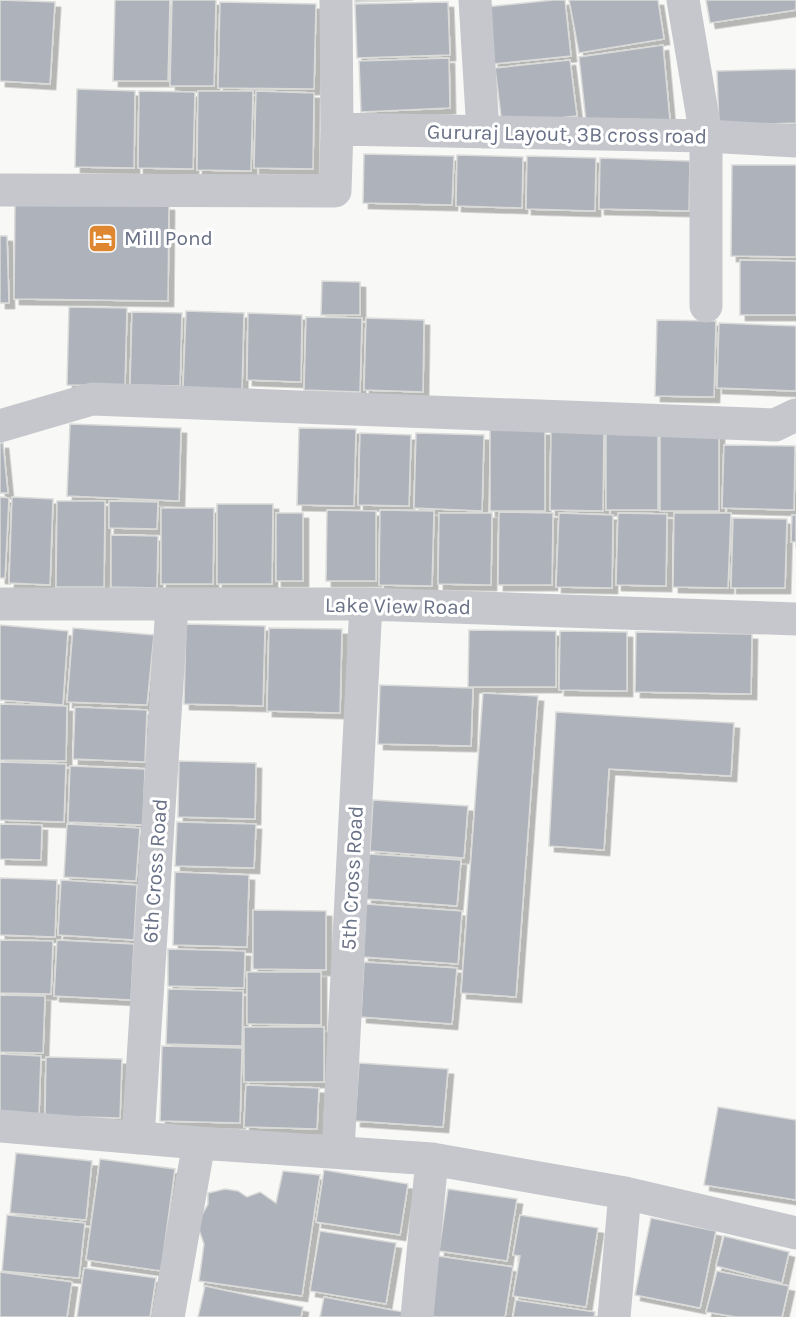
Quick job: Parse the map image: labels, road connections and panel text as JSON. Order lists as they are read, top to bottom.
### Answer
{
  "streets": {
    "street": [
      "Gururaj Layout, 3B cross road",
      "Lake View Road",
      "6th Cross Road",
      "5th Cross Road"
    ]
  },
  "crossings": [
    ["Lake View Road", "6th Cross Road"],
    ["Lake View Road", "5th Cross Road"]
  ],
  "places": {
    "hotel": ["Mill Pond"]
  }
}
